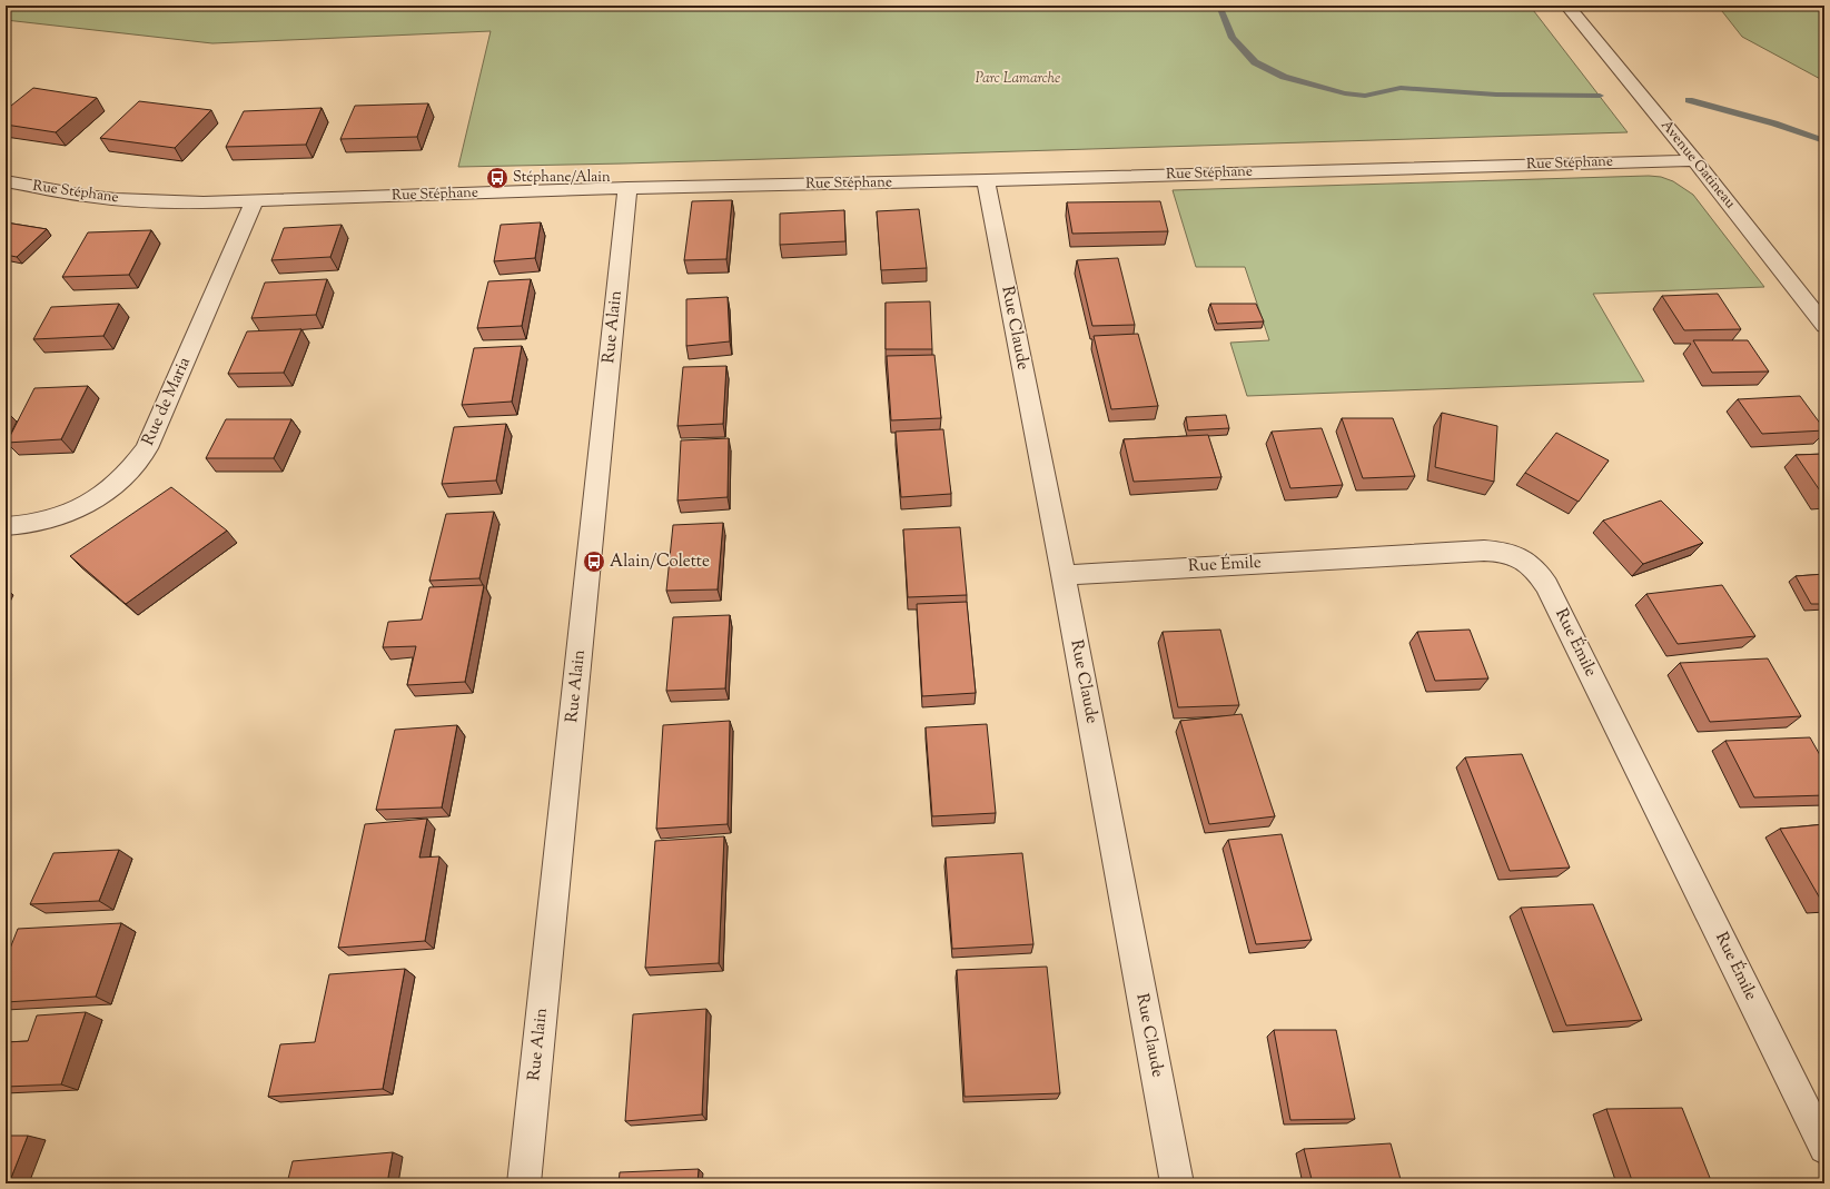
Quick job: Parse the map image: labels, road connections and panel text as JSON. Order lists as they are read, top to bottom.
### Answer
{
  "streets": {
    "street": [
      "Rue Stéphane",
      "Avenue Gatineau",
      "Rue Alain",
      "Rue Claude",
      "Rue de Maria",
      "Rue Émile"
    ]
  },
  "crossings": [
    ["Rue Stéphane", "Avenue Gatineau"],
    ["Rue Stéphane", "Rue Alain"],
    ["Rue Stéphane", "Rue Claude"],
    ["Rue Stéphane", "Rue de Maria"],
    ["Rue Claude", "Rue Émile"]
  ],
  "parks": ["Parc Lamarche"],
  "places": {
    "bus stop": ["Stéphane/Alain", "Alain/Colette"]
  }
}
